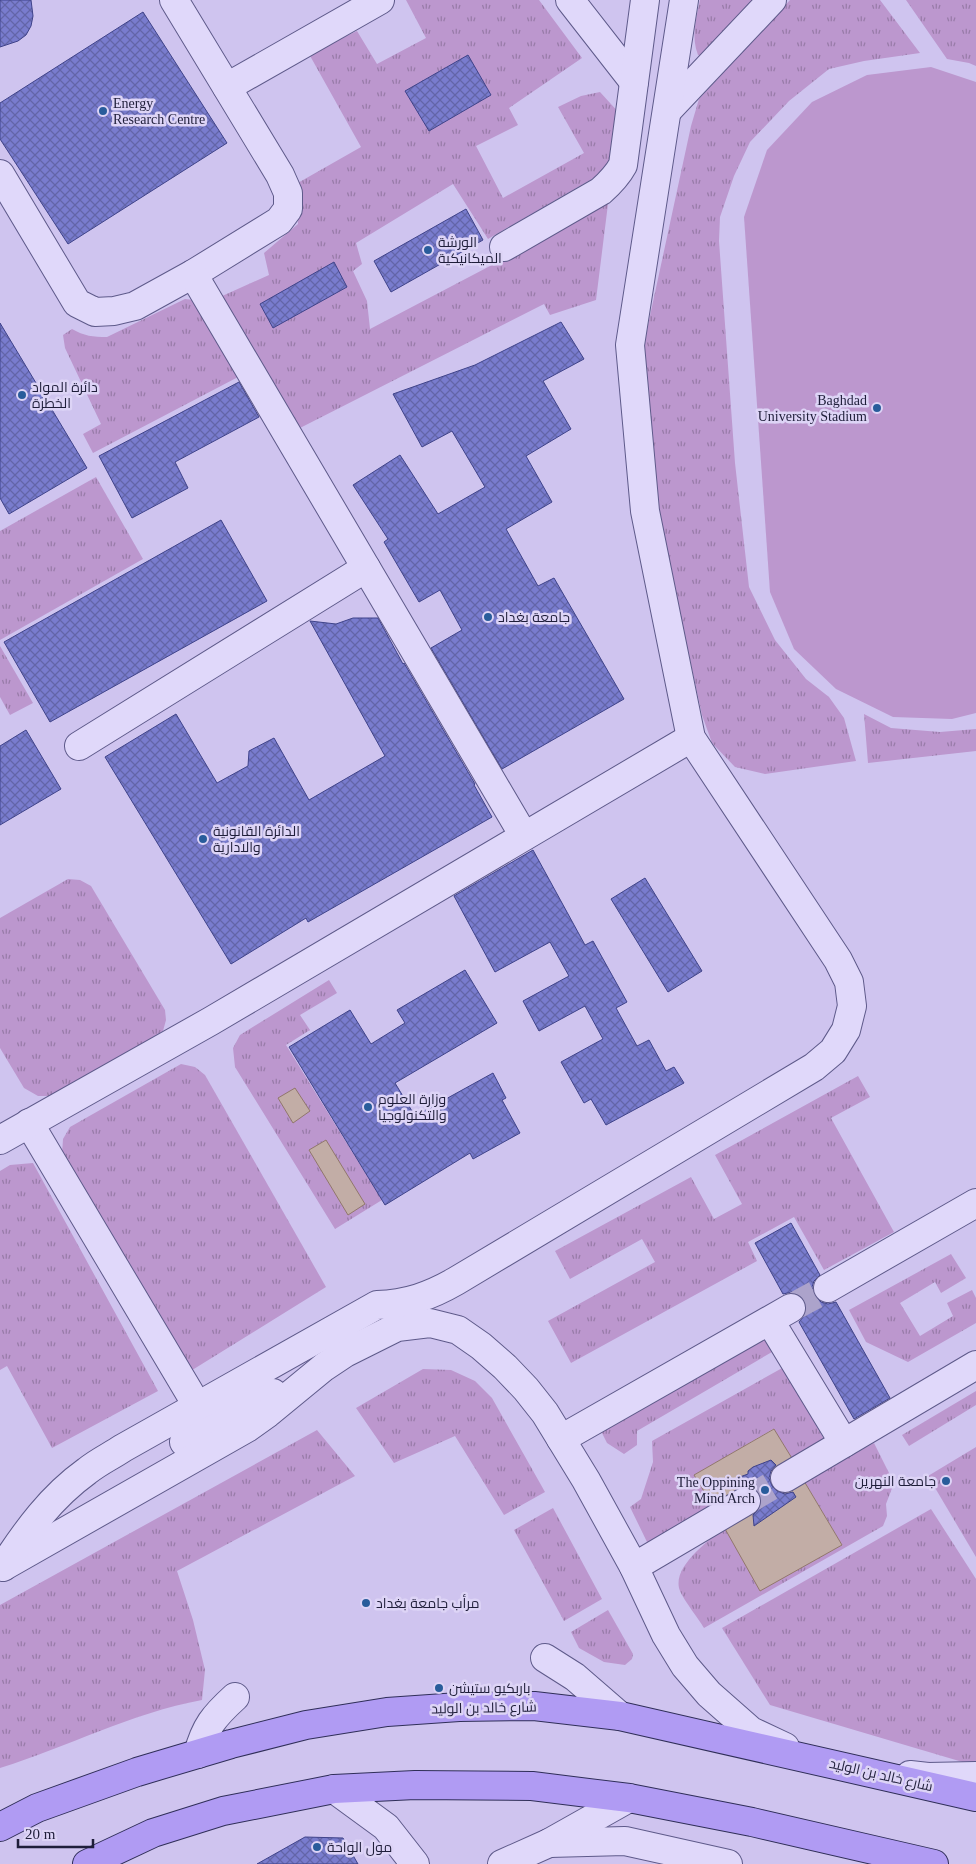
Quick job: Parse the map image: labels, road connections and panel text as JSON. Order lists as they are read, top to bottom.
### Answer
{
  "streets": {
    "main road": ["شارع خالد بن الوليد"]
  },
  "places": [
    "Energy Research Centre",
    "الورشة الميكانيكية",
    "دائرة المواد الخطرة",
    "Baghdad University Stadium",
    "جامعة بغداد",
    "الدائرة القانونية والادارية",
    "وزارة العلوم والتكنولوجيا",
    "جامعة النهرين",
    "The Oppining Mind Arch",
    "مرأب جامعة بغداد",
    "باربكيو ستيشن",
    "مول الواحة"
  ],
  "scale_bar": "20 m"
}
